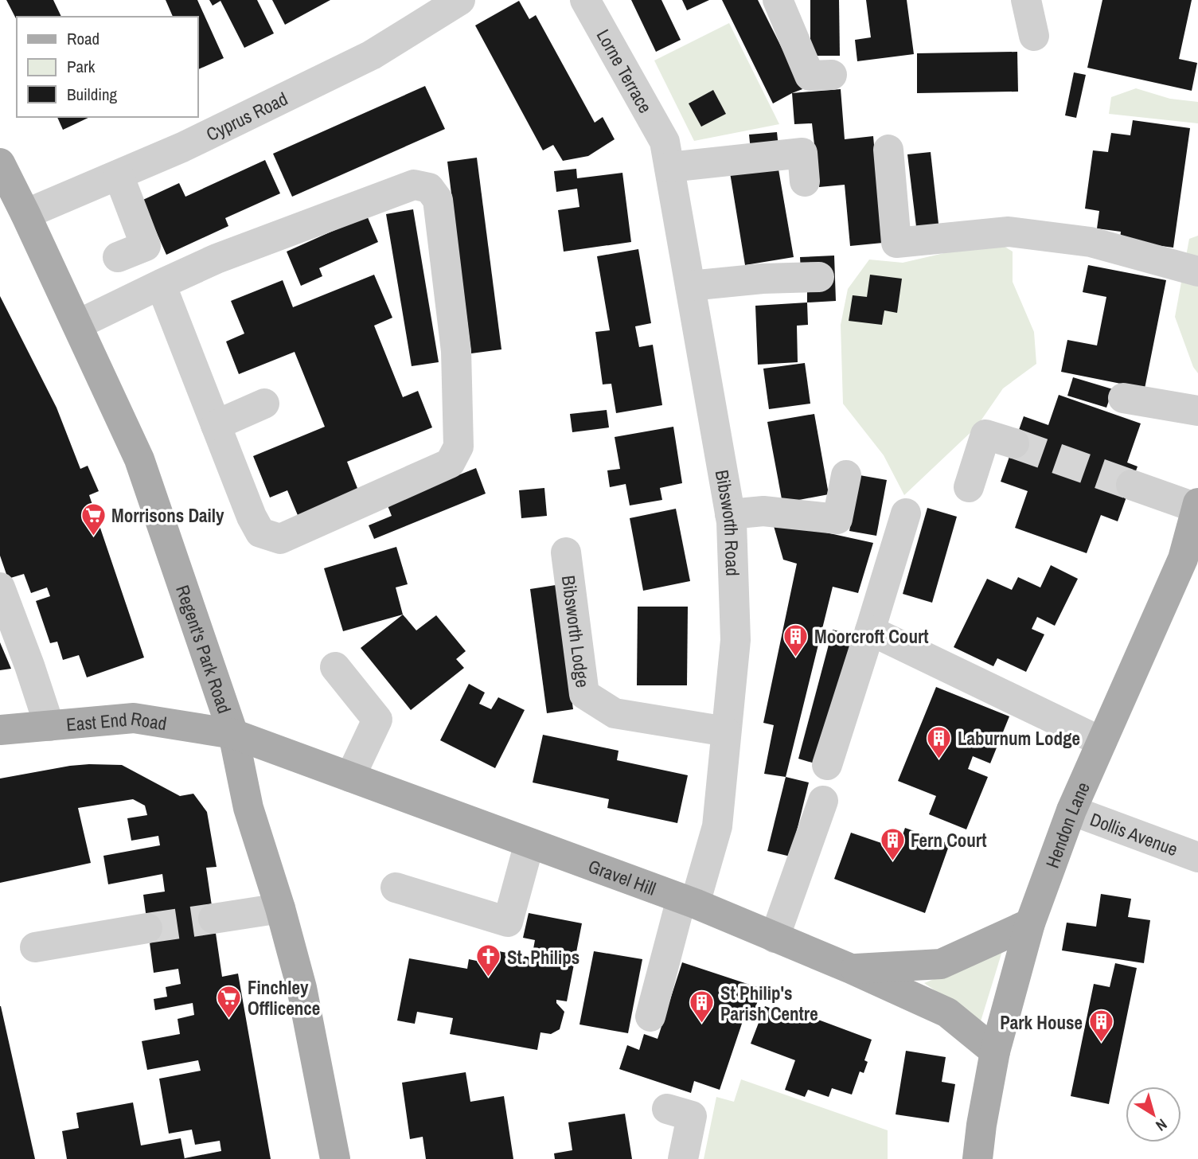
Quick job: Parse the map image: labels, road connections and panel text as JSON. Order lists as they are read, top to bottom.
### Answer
{
  "streets": {
    "main road": [
      "Regent's Park Road",
      "East End Road",
      "Hendon Lane",
      "Gravel Hill"
    ],
    "street": [
      "Lorne Terrace",
      "Cyprus Road",
      "Bibsworth Road",
      "Bibsworth Lodge",
      "Dollis Avenue"
    ]
  },
  "crossings": [
    ["Lorne Terrace", "Bibsworth Road"],
    ["Cyprus Road", "Regent's Park Road"],
    ["Bibsworth Road", "Bibsworth Lodge"],
    ["Bibsworth Road", "Gravel Hill"],
    ["Regent's Park Road", "East End Road"],
    ["Regent's Park Road", "Gravel Hill"],
    ["East End Road", "Gravel Hill"],
    ["Hendon Lane", "Dollis Avenue"],
    ["Hendon Lane", "Gravel Hill"]
  ],
  "places": {
    "supermarket": ["Morrisons Daily", "Finchley Offlicence"],
    "building": [
      "Moorcroft Court",
      "Laburnum Lodge",
      "Fern Court",
      "St Philip's Parish Centre",
      "Park House"
    ],
    "church": ["St. Philips"]
  },
  "legend": ["Road", "Park", "Building"],
  "north": "bottom right"
}
